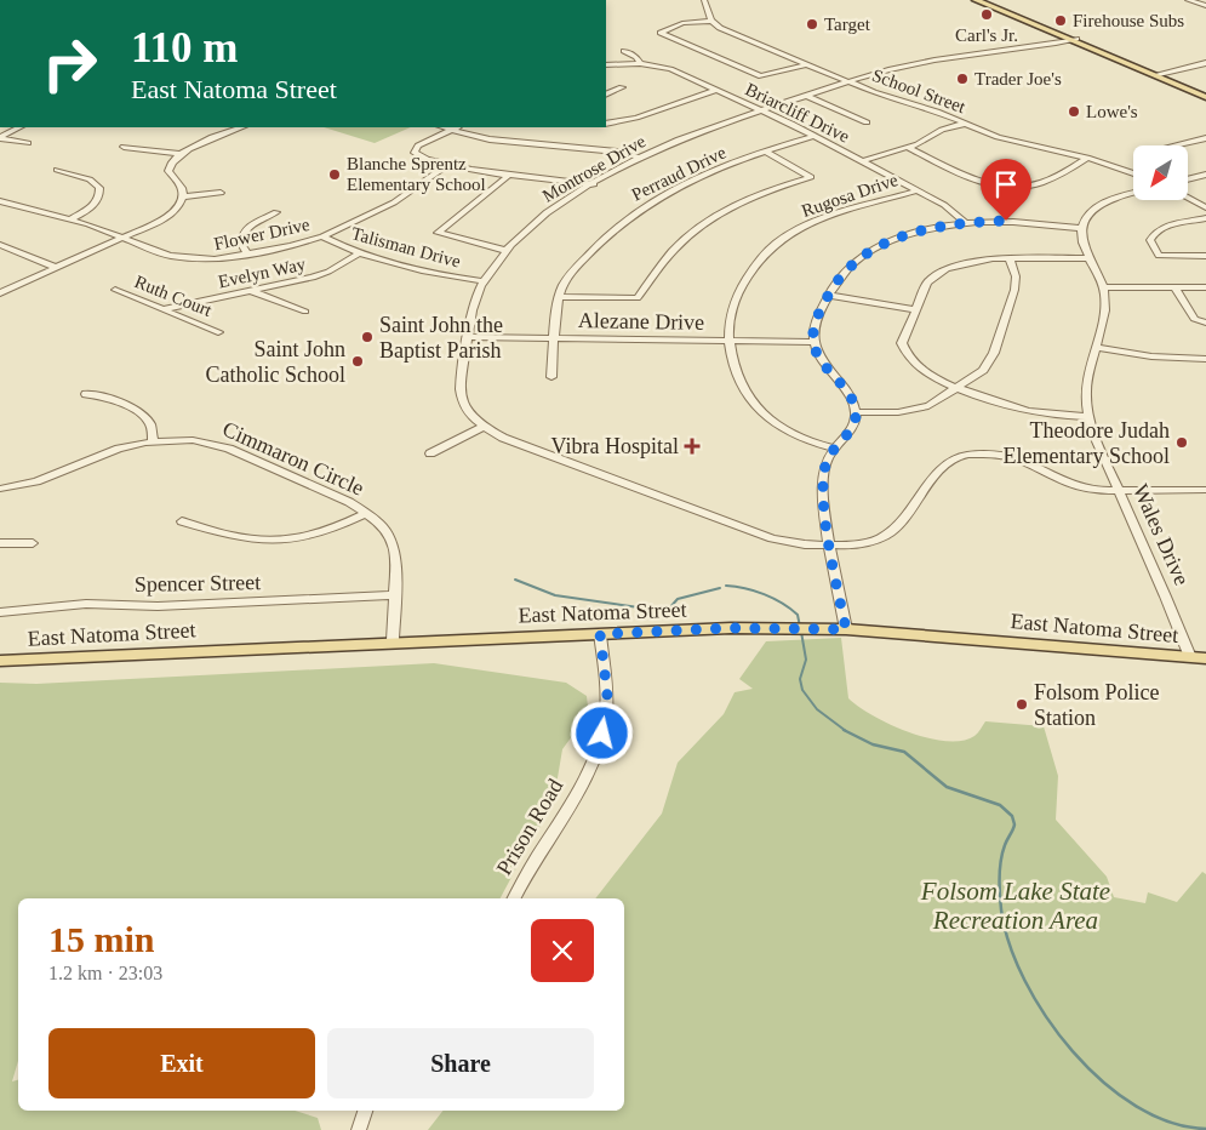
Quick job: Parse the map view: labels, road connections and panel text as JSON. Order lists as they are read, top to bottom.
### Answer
{
  "streets": {
    "main road": ["East Natoma Street"],
    "street": [
      "School Street",
      "Briarcliff Drive",
      "Montrose Drive",
      "Perraud Drive",
      "Rugosa Drive",
      "Flower Drive",
      "Talisman Drive",
      "Evelyn Way",
      "Ruth Court",
      "Alezane Drive",
      "Cimmaron Circle",
      "Wales Drive",
      "Spencer Street",
      "Prison Road"
    ]
  },
  "crossings": [
    ["School Street", "Montrose Drive"],
    ["Briarcliff Drive", "Montrose Drive"],
    ["Briarcliff Drive", "Perraud Drive"],
    ["Briarcliff Drive", "Rugosa Drive"],
    ["Montrose Drive", "Talisman Drive"],
    ["Montrose Drive", "Alezane Drive"],
    ["Perraud Drive", "Alezane Drive"],
    ["Rugosa Drive", "Alezane Drive"],
    ["Flower Drive", "Talisman Drive"],
    ["Talisman Drive", "Evelyn Way"],
    ["Evelyn Way", "Ruth Court"],
    ["Cimmaron Circle", "Spencer Street"],
    ["Cimmaron Circle", "East Natoma Street"],
    ["Wales Drive", "East Natoma Street"],
    ["East Natoma Street", "Prison Road"]
  ],
  "parks": ["Folsom Lake State Recreation Area"],
  "places": {
    "other": [
      "Carl's Jr.",
      "Firehouse Subs",
      "Target",
      "Trader Joe's",
      "Lowe's",
      "Blanche Sprentz Elementary School",
      "Saint John the Baptist Parish",
      "Saint John Catholic School",
      "Theodore Judah Elementary School",
      "Folsom Police Station"
    ],
    "health": ["Vibra Hospital"]
  },
  "north": "bottom left",
  "page": {
    "turn": ["110 m", "East Natoma Street"],
    "heading": ["15 min", "1.2 km · 23:03"],
    "buttons": ["Exit", "Share"]
  }
}
